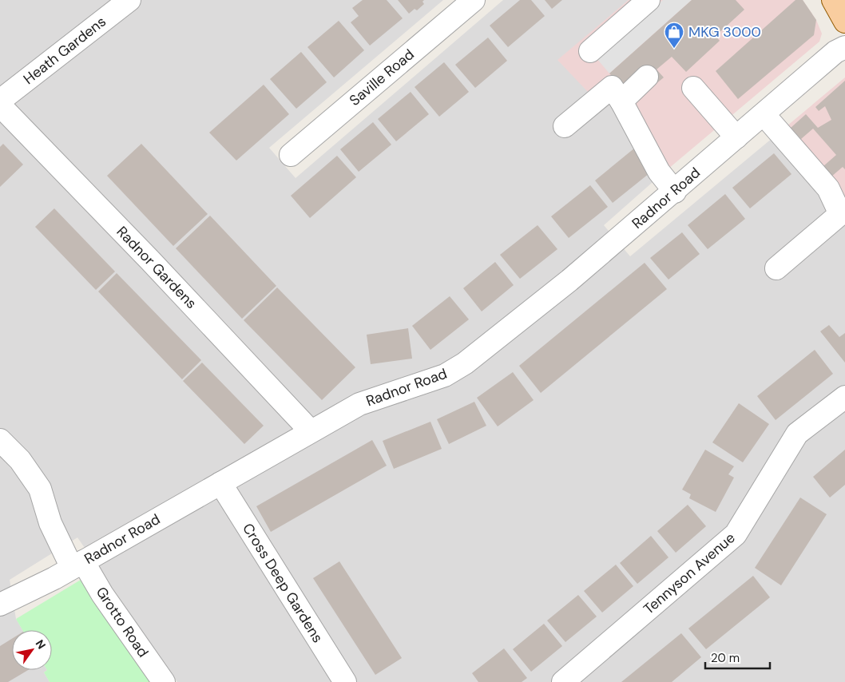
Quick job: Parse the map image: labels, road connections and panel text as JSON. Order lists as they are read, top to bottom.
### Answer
{
  "streets": {
    "street": [
      "Heath Gardens",
      "Saville Road",
      "Radnor Road",
      "Radnor Gardens",
      "Tennyson Avenue",
      "Cross Deep Gardens",
      "Grotto Road"
    ]
  },
  "crossings": [
    ["Heath Gardens", "Radnor Gardens"],
    ["Radnor Road", "Radnor Gardens"],
    ["Radnor Road", "Cross Deep Gardens"],
    ["Radnor Road", "Grotto Road"]
  ],
  "places": {
    "shop": ["MKG 3000"]
  },
  "scale_bar": "20 m",
  "north": "top right"
}
